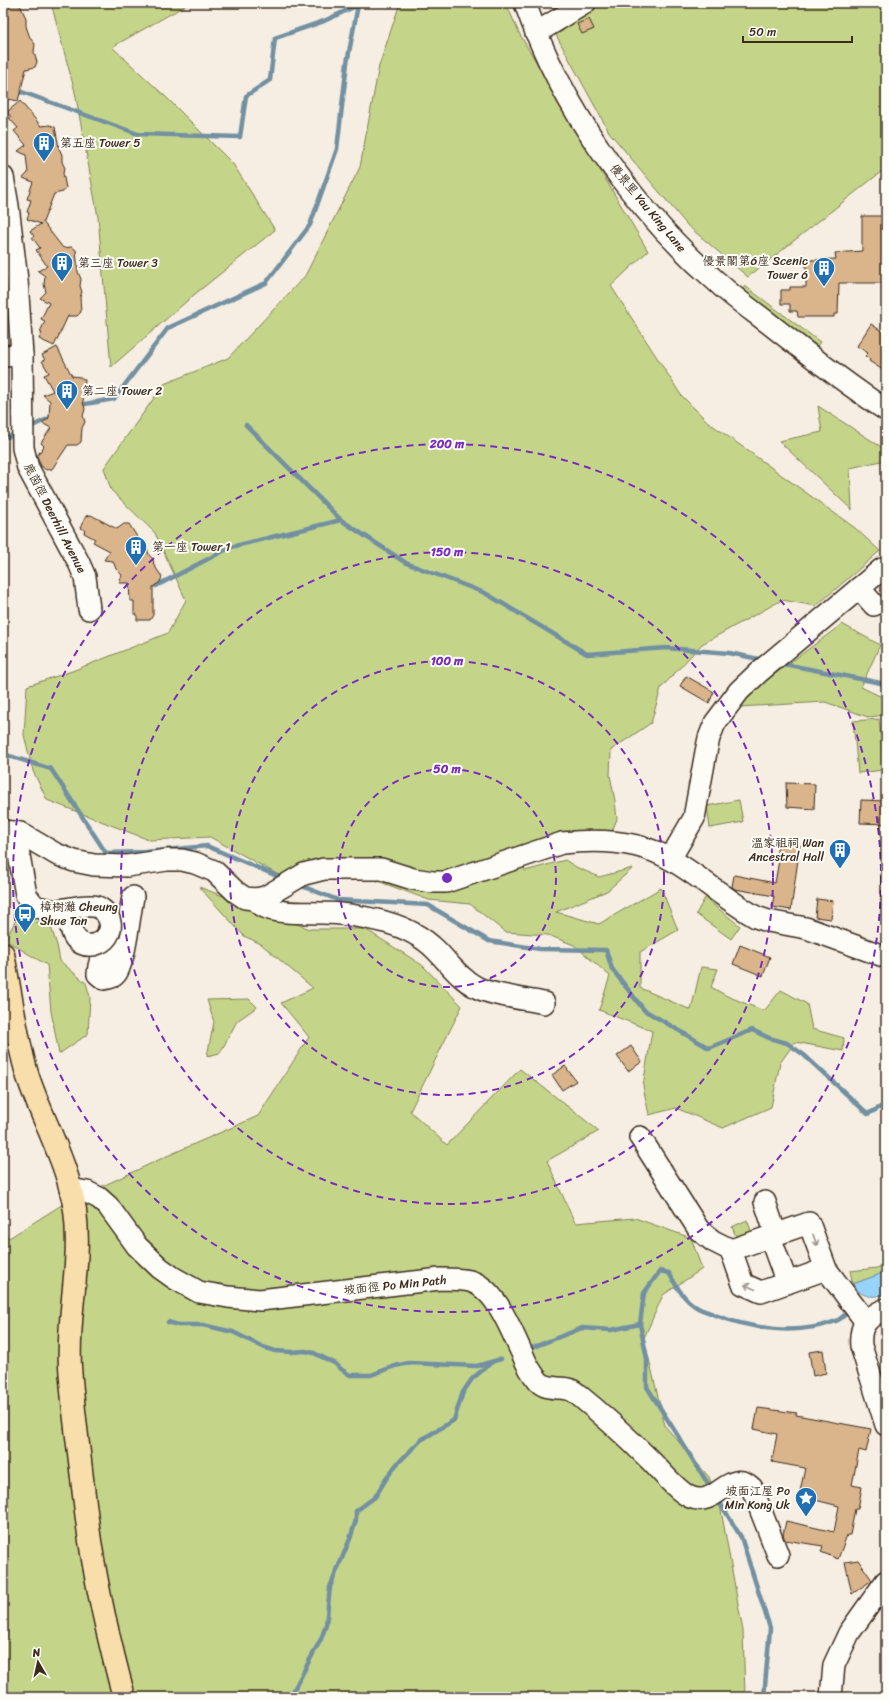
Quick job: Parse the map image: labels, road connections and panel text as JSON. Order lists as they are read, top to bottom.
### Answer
{
  "streets": {
    "street": ["優景里 Yau King Lane", "鹿茵徑 Deerhill Avenue", "坡面徑 Po Min Path"]
  },
  "places": {
    "building": [
      "第五座 Tower 5",
      "第三座 Tower 3",
      "優景閣第6座 Scenic Tower 6",
      "第二座 Tower 2",
      "第一座 Tower 1",
      "溫家祖祠 Wan Ancestral Hall"
    ],
    "bus stop": ["樟樹灘 Cheung Shue Tan"],
    "place": ["坡面江屋 Po Min Kong Uk"]
  },
  "scale_bar": "50 m",
  "north": "top",
  "rings": [
    "200 m",
    "150 m",
    "100 m",
    "50 m"
  ]
}
